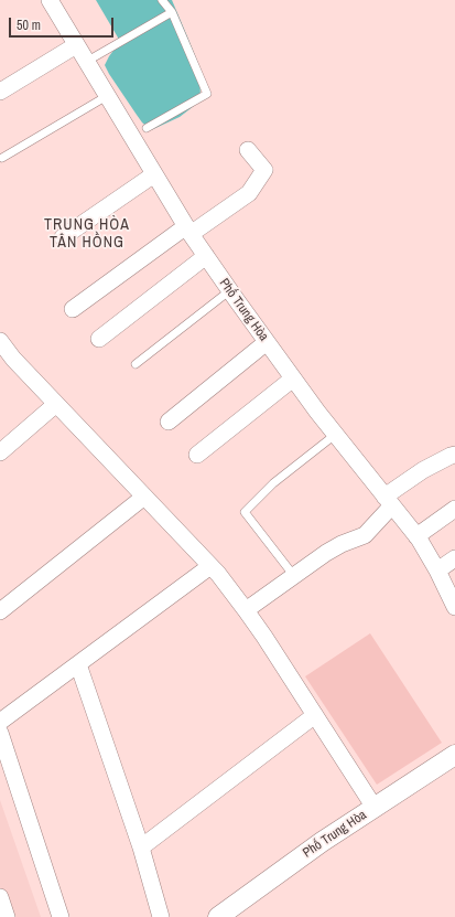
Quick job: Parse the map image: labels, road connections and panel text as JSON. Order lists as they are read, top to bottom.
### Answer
{
  "streets": {
    "street": ["Phố Trung Hòa"]
  },
  "districts": ["TRUNG HÒA TÂN HỒNG"],
  "scale_bar": "50 m"
}
